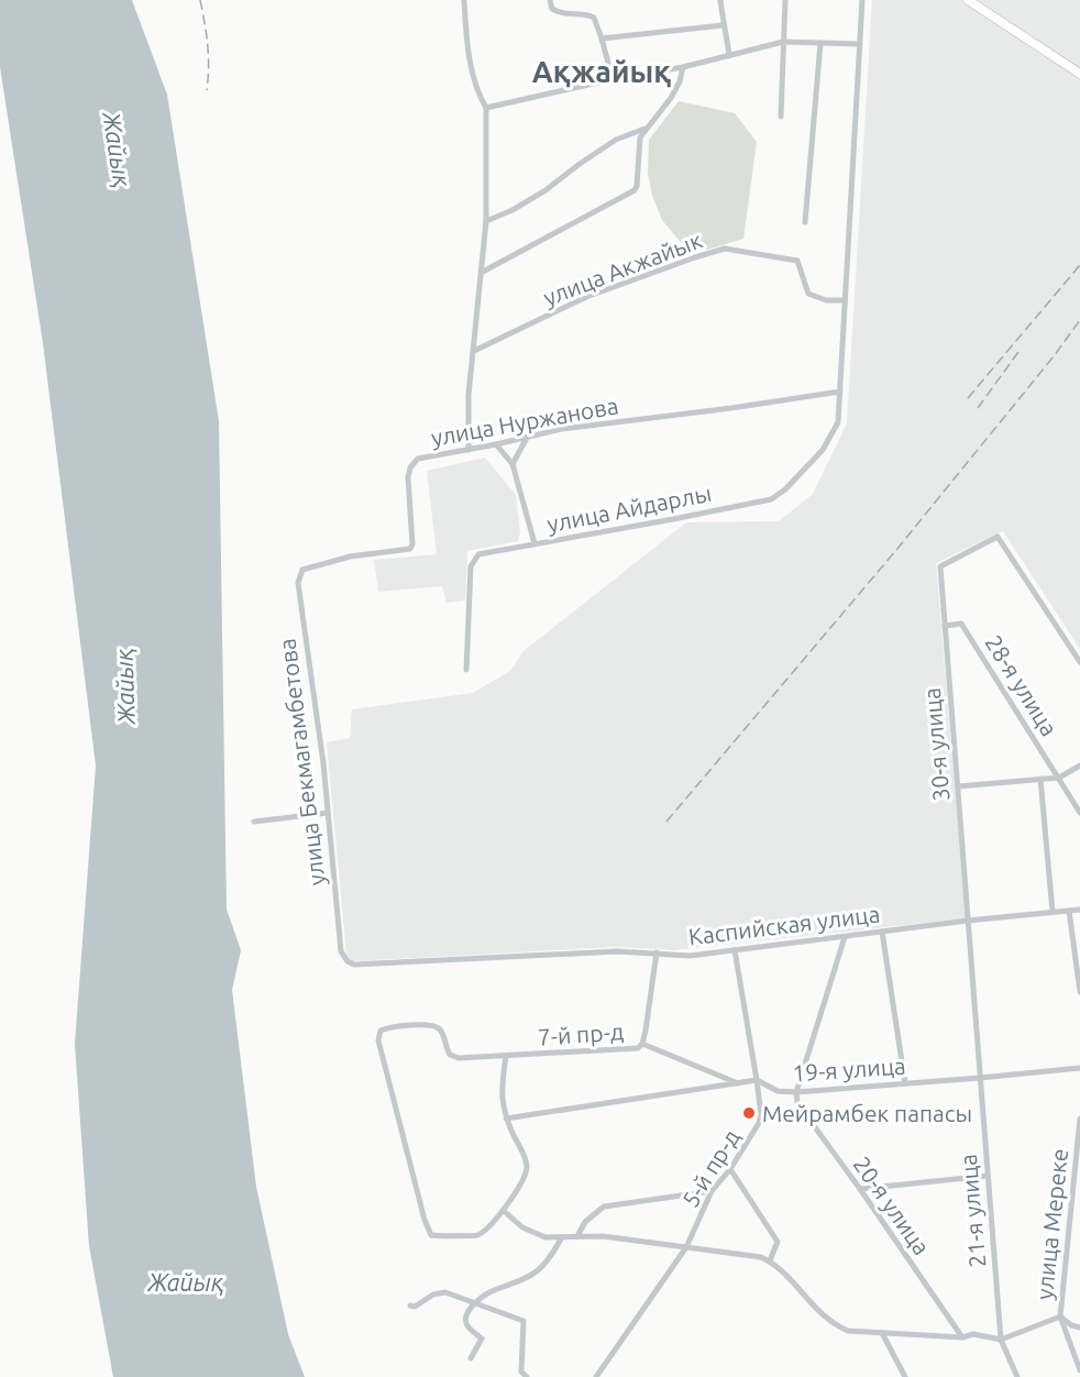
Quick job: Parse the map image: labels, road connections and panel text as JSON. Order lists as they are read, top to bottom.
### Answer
{
  "streets": {
    "street": [
      "улица Акжайык",
      "улица Нуржанова",
      "улица Айдарлы",
      "28-я улица",
      "30-я улица",
      "улица Бекмагамбетова",
      "Каспийская улица",
      "7-й пр-д",
      "19-я улица",
      "5-й пр-д",
      "20-я улица",
      "21-я улица",
      "улица Мереке"
    ]
  },
  "crossings": [
    ["улица Акжайык", "улица Айдарлы"],
    ["улица Нуржанова", "улица Айдарлы"],
    ["улица Нуржанова", "улица Бекмагамбетова"],
    ["28-я улица", "30-я улица"],
    ["30-я улица", "Каспийская улица"],
    ["30-я улица", "21-я улица"],
    ["улица Бекмагамбетова", "Каспийская улица"],
    ["Каспийская улица", "7-й пр-д"],
    ["Каспийская улица", "5-й пр-д"],
    ["Каспийская улица", "21-я улица"],
    ["19-я улица", "5-й пр-д"],
    ["19-я улица", "20-я улица"],
    ["19-я улица", "21-я улица"]
  ],
  "districts": ["Ақжайық"],
  "water": ["Жайық"],
  "places": ["Мейрамбек папасы"]
}
